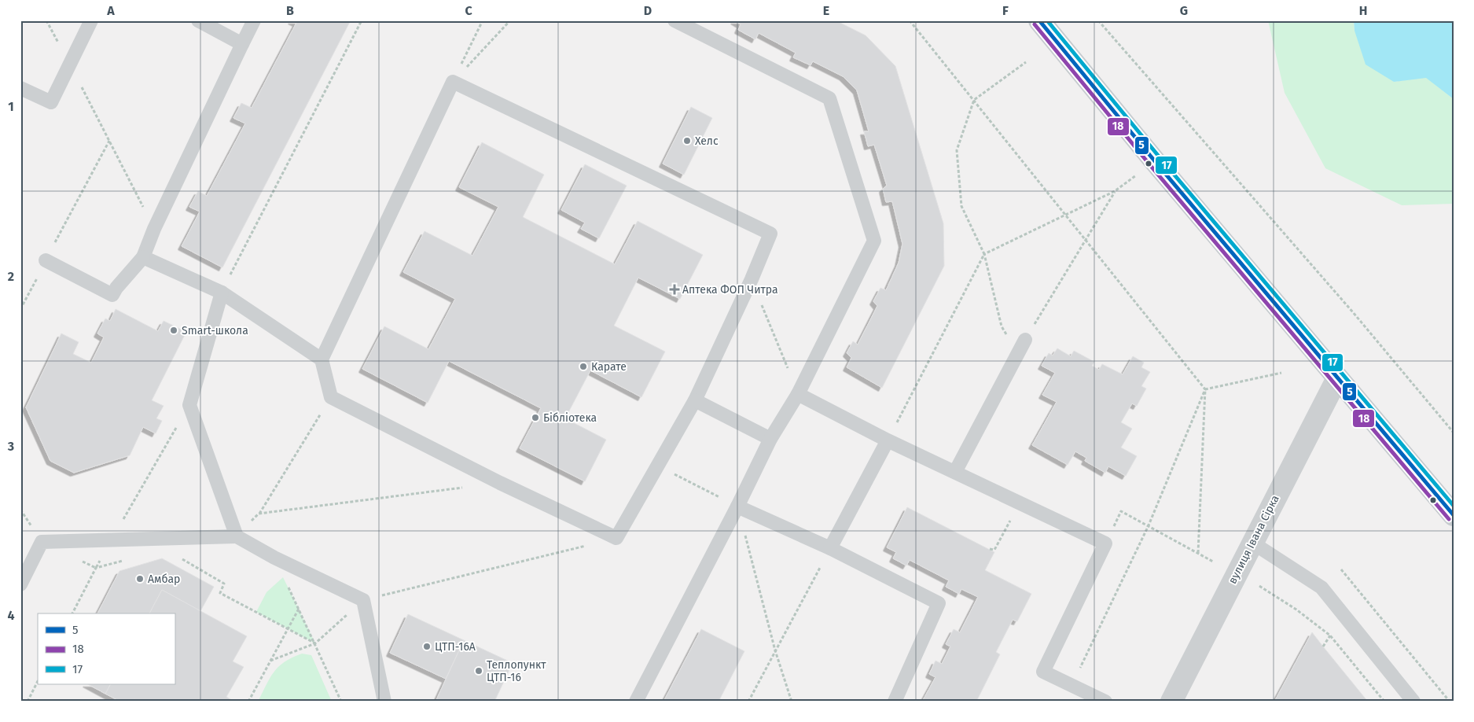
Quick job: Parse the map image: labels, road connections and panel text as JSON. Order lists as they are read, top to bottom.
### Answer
{
  "streets": {
    "street": ["вулиця Івана Сірка"]
  },
  "places": {
    "other": [
      "Хелс",
      "Smart-школа",
      "Карате",
      "Бібліотека",
      "Амбар",
      "ЦТП-16А",
      "Теплопункт ЦТП-16"
    ],
    "health": ["Аптека ФОП Читра"]
  },
  "lines": ["transit line 5", "transit line 17", "transit line 18"],
  "legend": ["5", "18", "17"],
  "grid": {
    "columns": [
      "A",
      "B",
      "C",
      "D",
      "E",
      "F",
      "G",
      "H"
    ],
    "rows": [
      "1",
      "2",
      "3",
      "4"
    ]
  }
}
